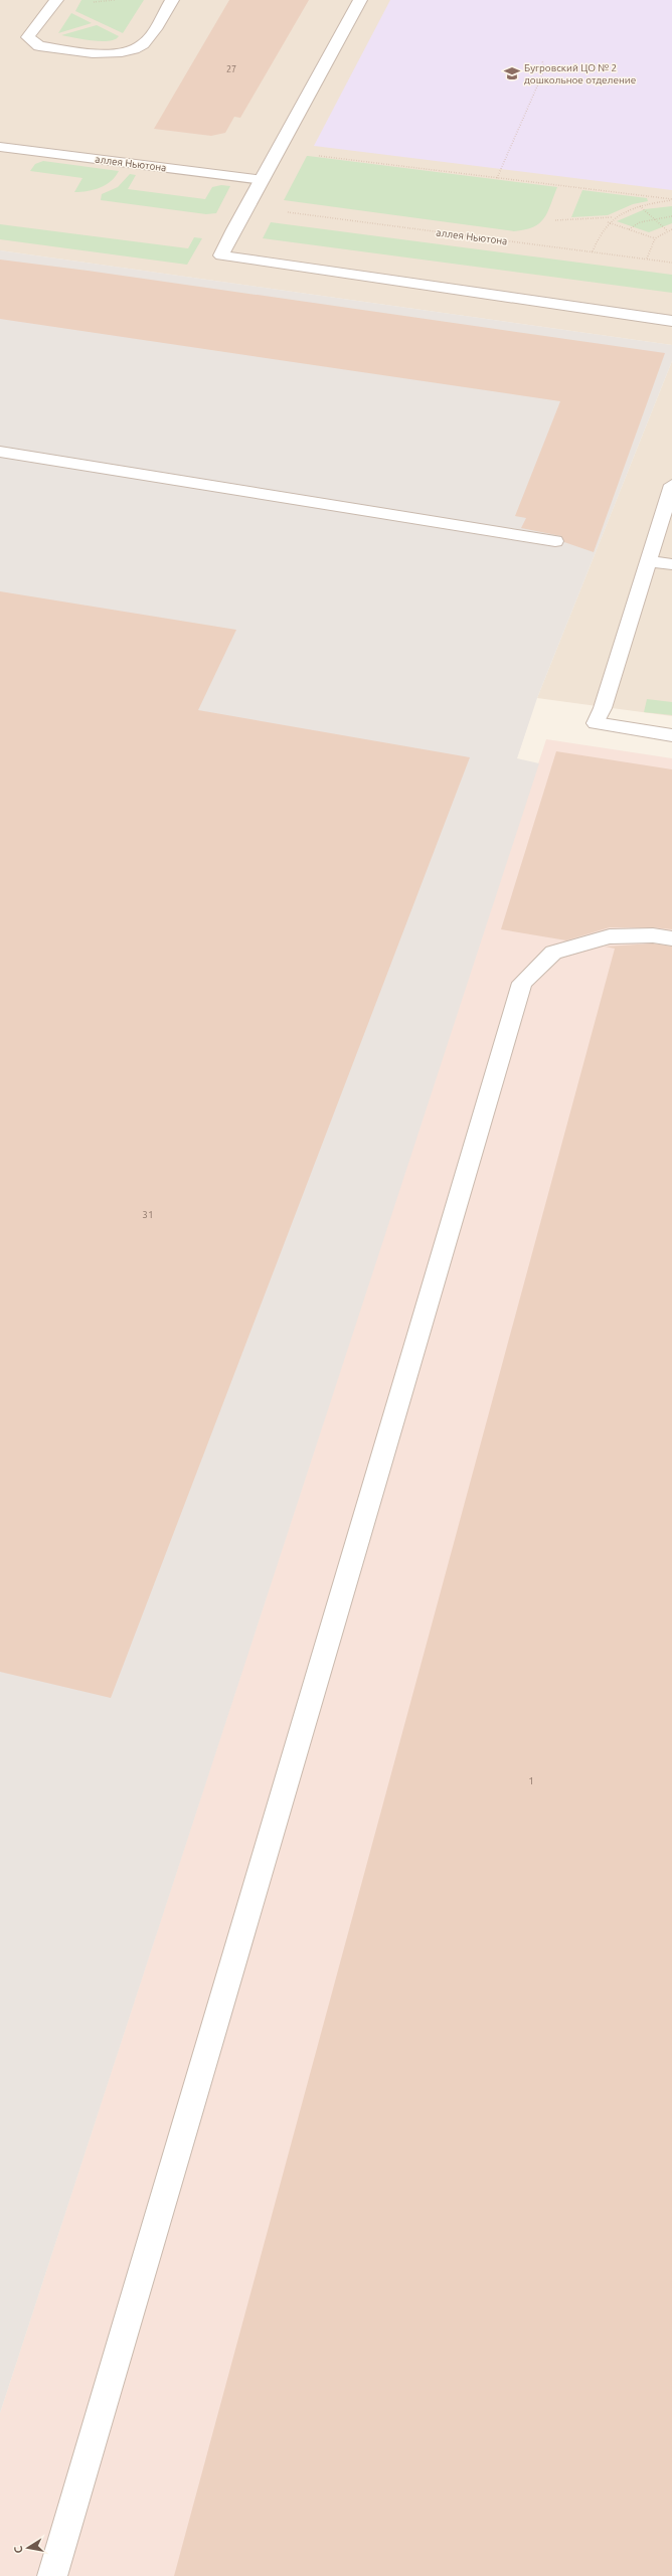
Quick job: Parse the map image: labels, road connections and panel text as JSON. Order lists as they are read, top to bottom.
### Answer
{
  "streets": {
    "street": ["аллея Ньютона"]
  },
  "places": {
    "school or university": ["Бугровский ЦО № 2 дошкольное отделение"]
  },
  "house_numbers": ["27", "31", "1"],
  "north": "left"
}
